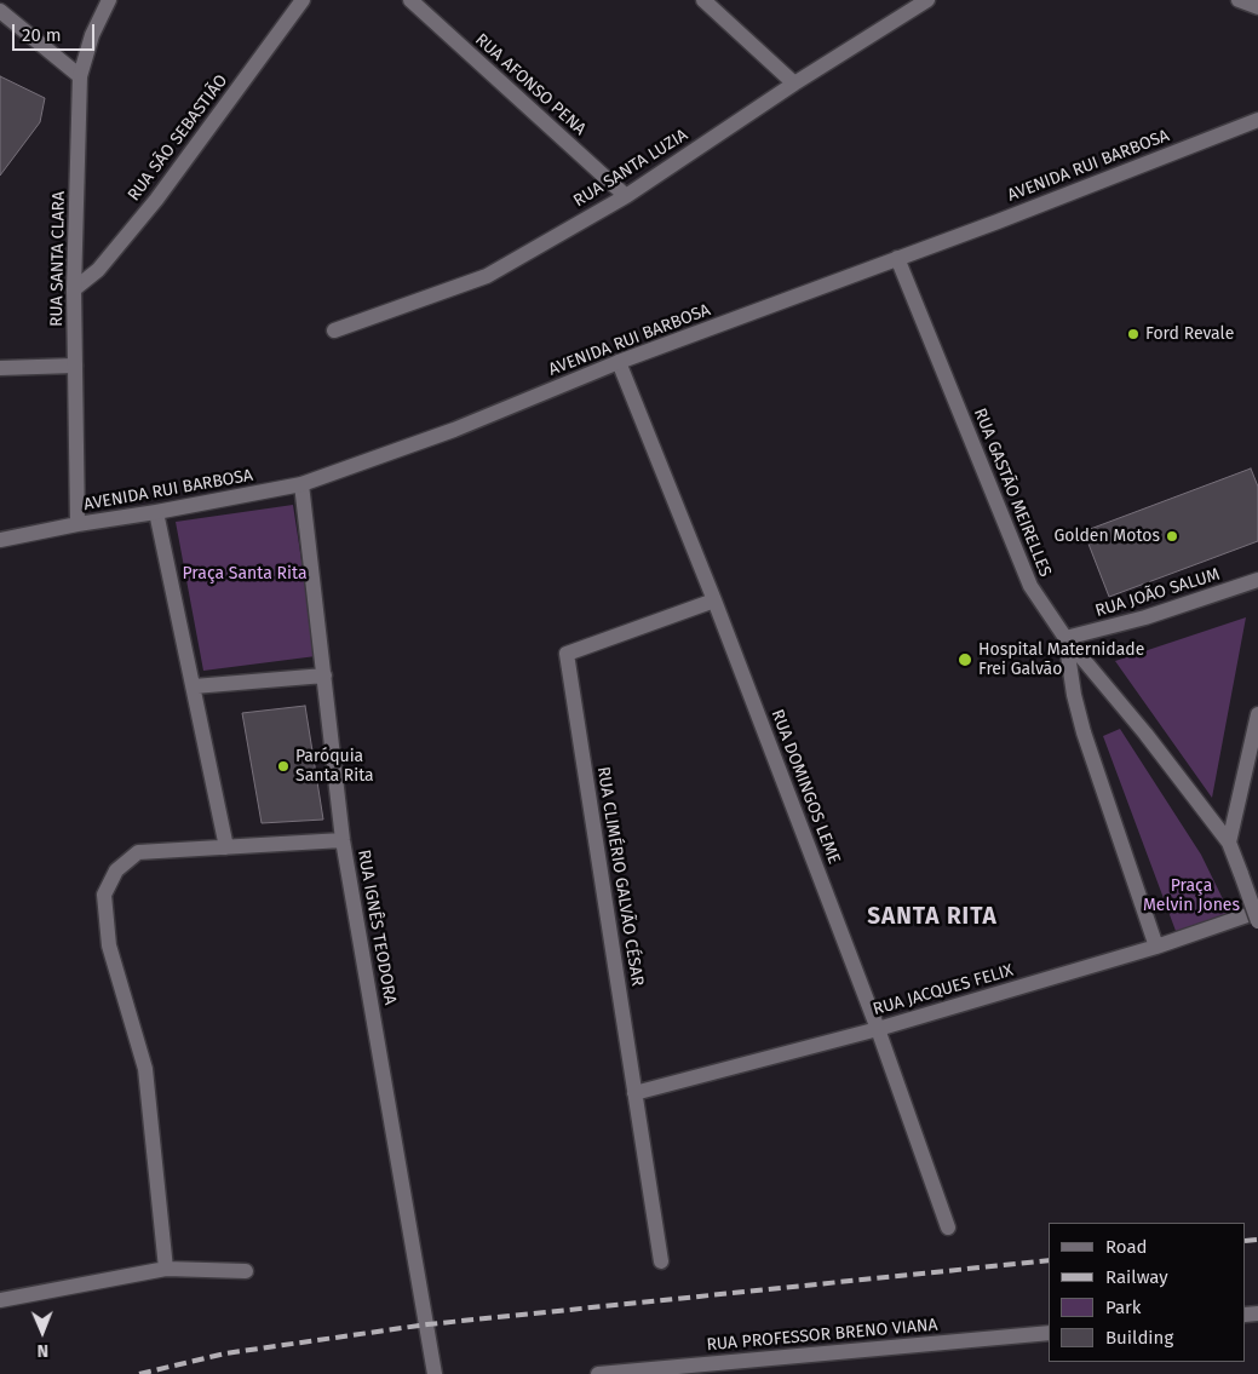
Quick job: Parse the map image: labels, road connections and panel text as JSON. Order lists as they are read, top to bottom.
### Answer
{
  "streets": {
    "street": [
      "RUA AFONSO PENA",
      "RUA SÃO SEBASTIÃO",
      "AVENIDA RUI BARBOSA",
      "RUA SANTA LUZIA",
      "RUA SANTA CLARA",
      "RUA GASTÃO MEIRELLES",
      "RUA JOÃO SALUM",
      "RUA DOMINGOS LEME",
      "RUA CLIMÉRIO GALVÃO CÉSAR",
      "RUA IGNÊS TEODORA",
      "RUA JACQUES FELIX",
      "RUA PROFESSOR BRENO VIANA"
    ]
  },
  "crossings": [
    ["RUA AFONSO PENA", "RUA SANTA LUZIA"],
    ["RUA SÃO SEBASTIÃO", "RUA SANTA CLARA"],
    ["AVENIDA RUI BARBOSA", "RUA SANTA CLARA"],
    ["AVENIDA RUI BARBOSA", "RUA GASTÃO MEIRELLES"],
    ["AVENIDA RUI BARBOSA", "RUA DOMINGOS LEME"],
    ["AVENIDA RUI BARBOSA", "RUA IGNÊS TEODORA"],
    ["RUA GASTÃO MEIRELLES", "RUA JOÃO SALUM"],
    ["RUA GASTÃO MEIRELLES", "RUA JACQUES FELIX"],
    ["RUA DOMINGOS LEME", "RUA CLIMÉRIO GALVÃO CÉSAR"],
    ["RUA DOMINGOS LEME", "RUA JACQUES FELIX"],
    ["RUA CLIMÉRIO GALVÃO CÉSAR", "RUA JACQUES FELIX"]
  ],
  "districts": ["SANTA RITA"],
  "parks": ["Praça Santa Rita", "Praça Melvin Jones"],
  "places": [
    "Ford Revale",
    "Golden Motos",
    "Hospital Maternidade Frei Galvão",
    "Paróquia Santa Rita"
  ],
  "legend": [
    "Road",
    "Railway",
    "Park",
    "Building"
  ],
  "scale_bar": "20 m",
  "north": "bottom"
}
